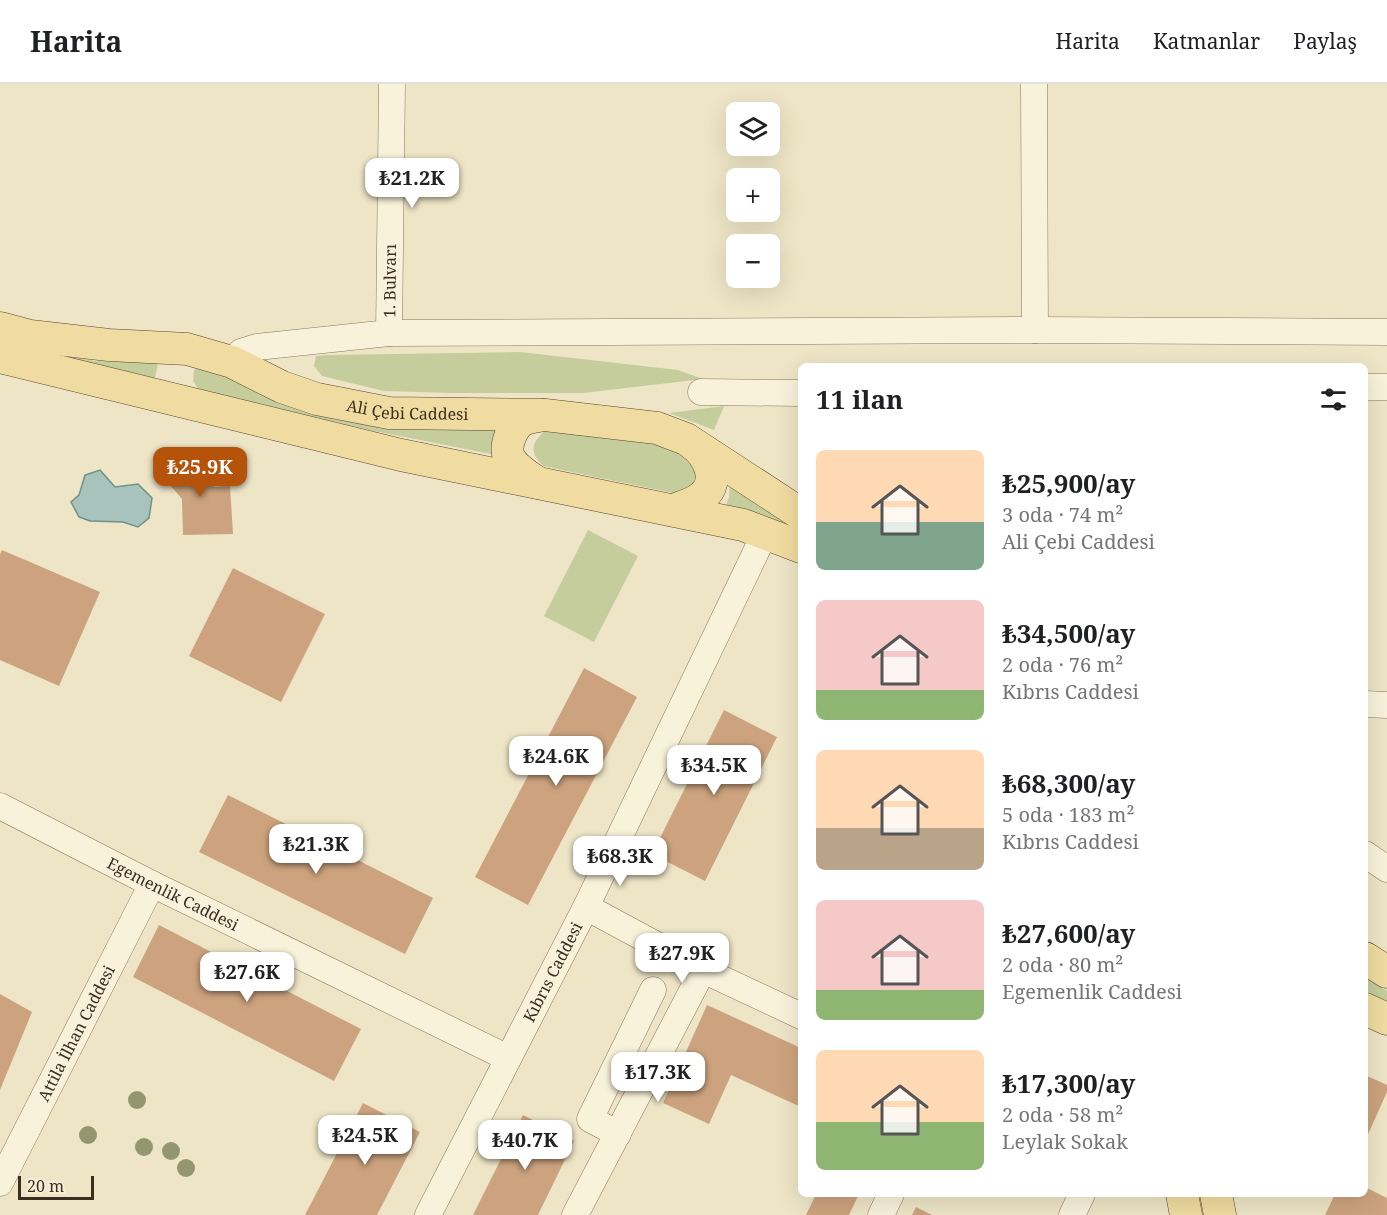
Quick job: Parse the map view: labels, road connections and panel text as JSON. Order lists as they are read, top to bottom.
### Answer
{
  "streets": {
    "main road": ["Ali Çebi Caddesi"],
    "street": [
      "1. Bulvarı",
      "Egemenlik Caddesi",
      "Kıbrıs Caddesi",
      "Attila İlhan Caddesi"
    ]
  },
  "crossings": [
    ["Egemenlik Caddesi", "Kıbrıs Caddesi"],
    ["Egemenlik Caddesi", "Attila İlhan Caddesi"]
  ],
  "scale_bar": "20 m",
  "page": {
    "header": "Harita",
    "nav": ["Harita", "Katmanlar", "Paylaş"],
    "map_buttons": ["+", "−"],
    "price": [
      "₺21.2K",
      "₺25.9K",
      "₺24.6K",
      "₺34.5K",
      "₺21.3K",
      "₺68.3K",
      "₺27.9K",
      "₺27.6K",
      "₺17.3K",
      "₺24.5K",
      "₺40.7K"
    ],
    "heading": "11 ilan",
    "list": [
      {
        "name": "₺25,900/ay",
        "note": "3 oda · 74 m² · Ali Çebi Caddesi"
      },
      {
        "name": "₺34,500/ay",
        "note": "2 oda · 76 m² · Kıbrıs Caddesi"
      },
      {
        "name": "₺68,300/ay",
        "note": "5 oda · 183 m² · Kıbrıs Caddesi"
      },
      {
        "name": "₺27,600/ay",
        "note": "2 oda · 80 m² · Egemenlik Caddesi"
      },
      {
        "name": "₺17,300/ay",
        "note": "2 oda · 58 m² · Leylak Sokak"
      }
    ],
    "scale": "20 m"
  }
}
